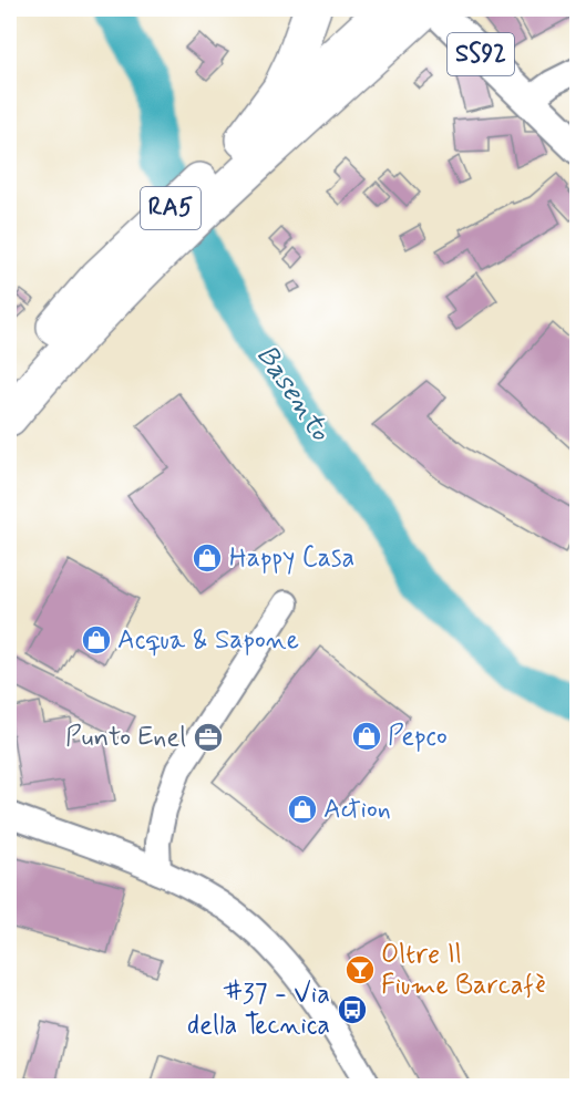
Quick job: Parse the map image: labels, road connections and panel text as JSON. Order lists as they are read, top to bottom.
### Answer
{
  "streets": {
    "highway": ["RA5"],
    "main road": ["SS92"]
  },
  "water": ["Basento"],
  "places": {
    "shop": [
      "Happy Casa",
      "Acqua & Sapone",
      "Pepco",
      "Action"
    ],
    "office": ["Punto Enel"],
    "bar": ["Oltre Il Fiume Barcafè"],
    "bus stop": ["#37 - Via della Tecnica"]
  }
}
